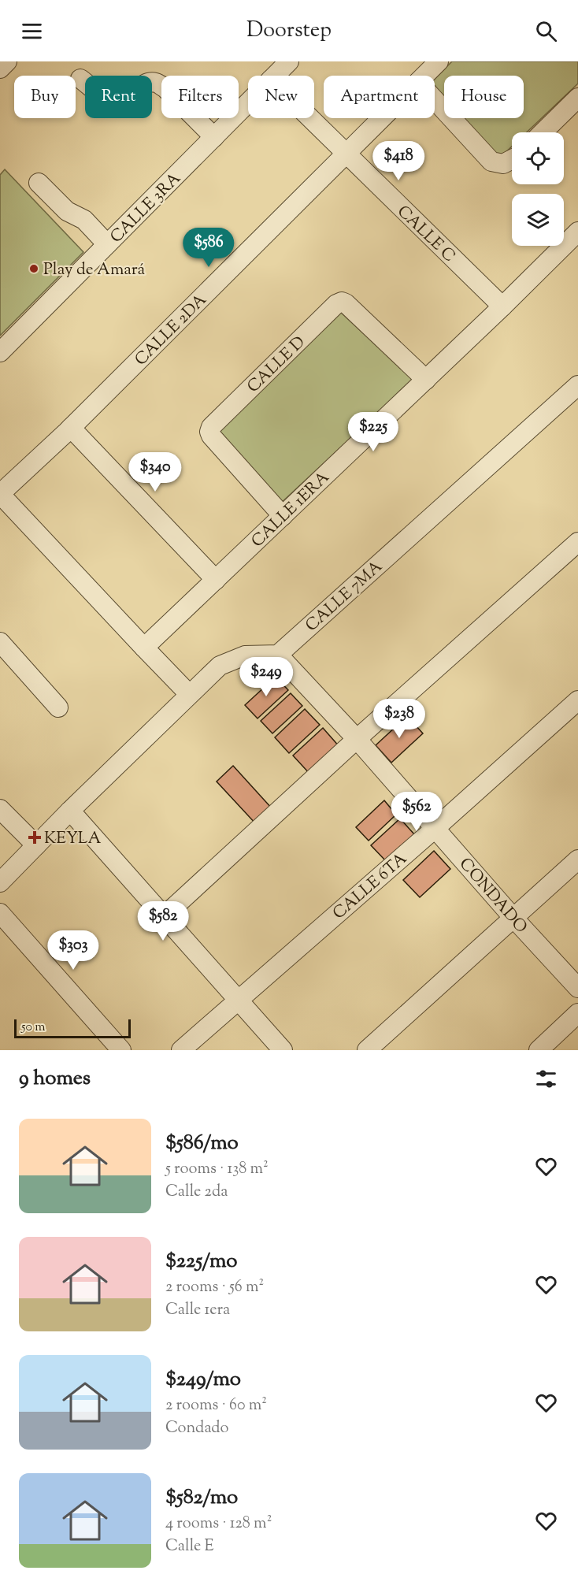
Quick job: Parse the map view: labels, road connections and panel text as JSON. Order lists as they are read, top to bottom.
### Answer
{
  "streets": {
    "street": [
      "CALLE 3RA",
      "CALLE C",
      "CALLE 2DA",
      "CALLE D",
      "CALLE 1ERA",
      "CALLE 7MA",
      "CALLE 6TA",
      "CONDADO"
    ]
  },
  "crossings": [
    ["CALLE C", "CALLE 2DA"],
    ["CALLE C", "CALLE 1ERA"],
    ["CALLE D", "CALLE 1ERA"],
    ["CALLE 7MA", "CONDADO"],
    ["CALLE 6TA", "CONDADO"]
  ],
  "places": {
    "other": ["Play de Amará"],
    "health": ["KEYLA"]
  },
  "scale_bar": "50 m",
  "page": {
    "header": "Doorstep",
    "chip": [
      "Buy",
      "Rent",
      "Filters",
      "New",
      "Apartment",
      "House"
    ],
    "price": [
      "$418",
      "$586",
      "$225",
      "$340",
      "$249",
      "$238",
      "$562",
      "$582",
      "$303"
    ],
    "scale": "50 m",
    "heading": "9 homes",
    "list": [
      {
        "name": "$586/mo",
        "note": "5 rooms · 138 m² · Calle 2da"
      },
      {
        "name": "$225/mo",
        "note": "2 rooms · 56 m² · Calle 1era"
      },
      {
        "name": "$249/mo",
        "note": "2 rooms · 60 m² · Condado"
      },
      {
        "name": "$582/mo",
        "note": "4 rooms · 128 m² · Calle E"
      }
    ]
  }
}
